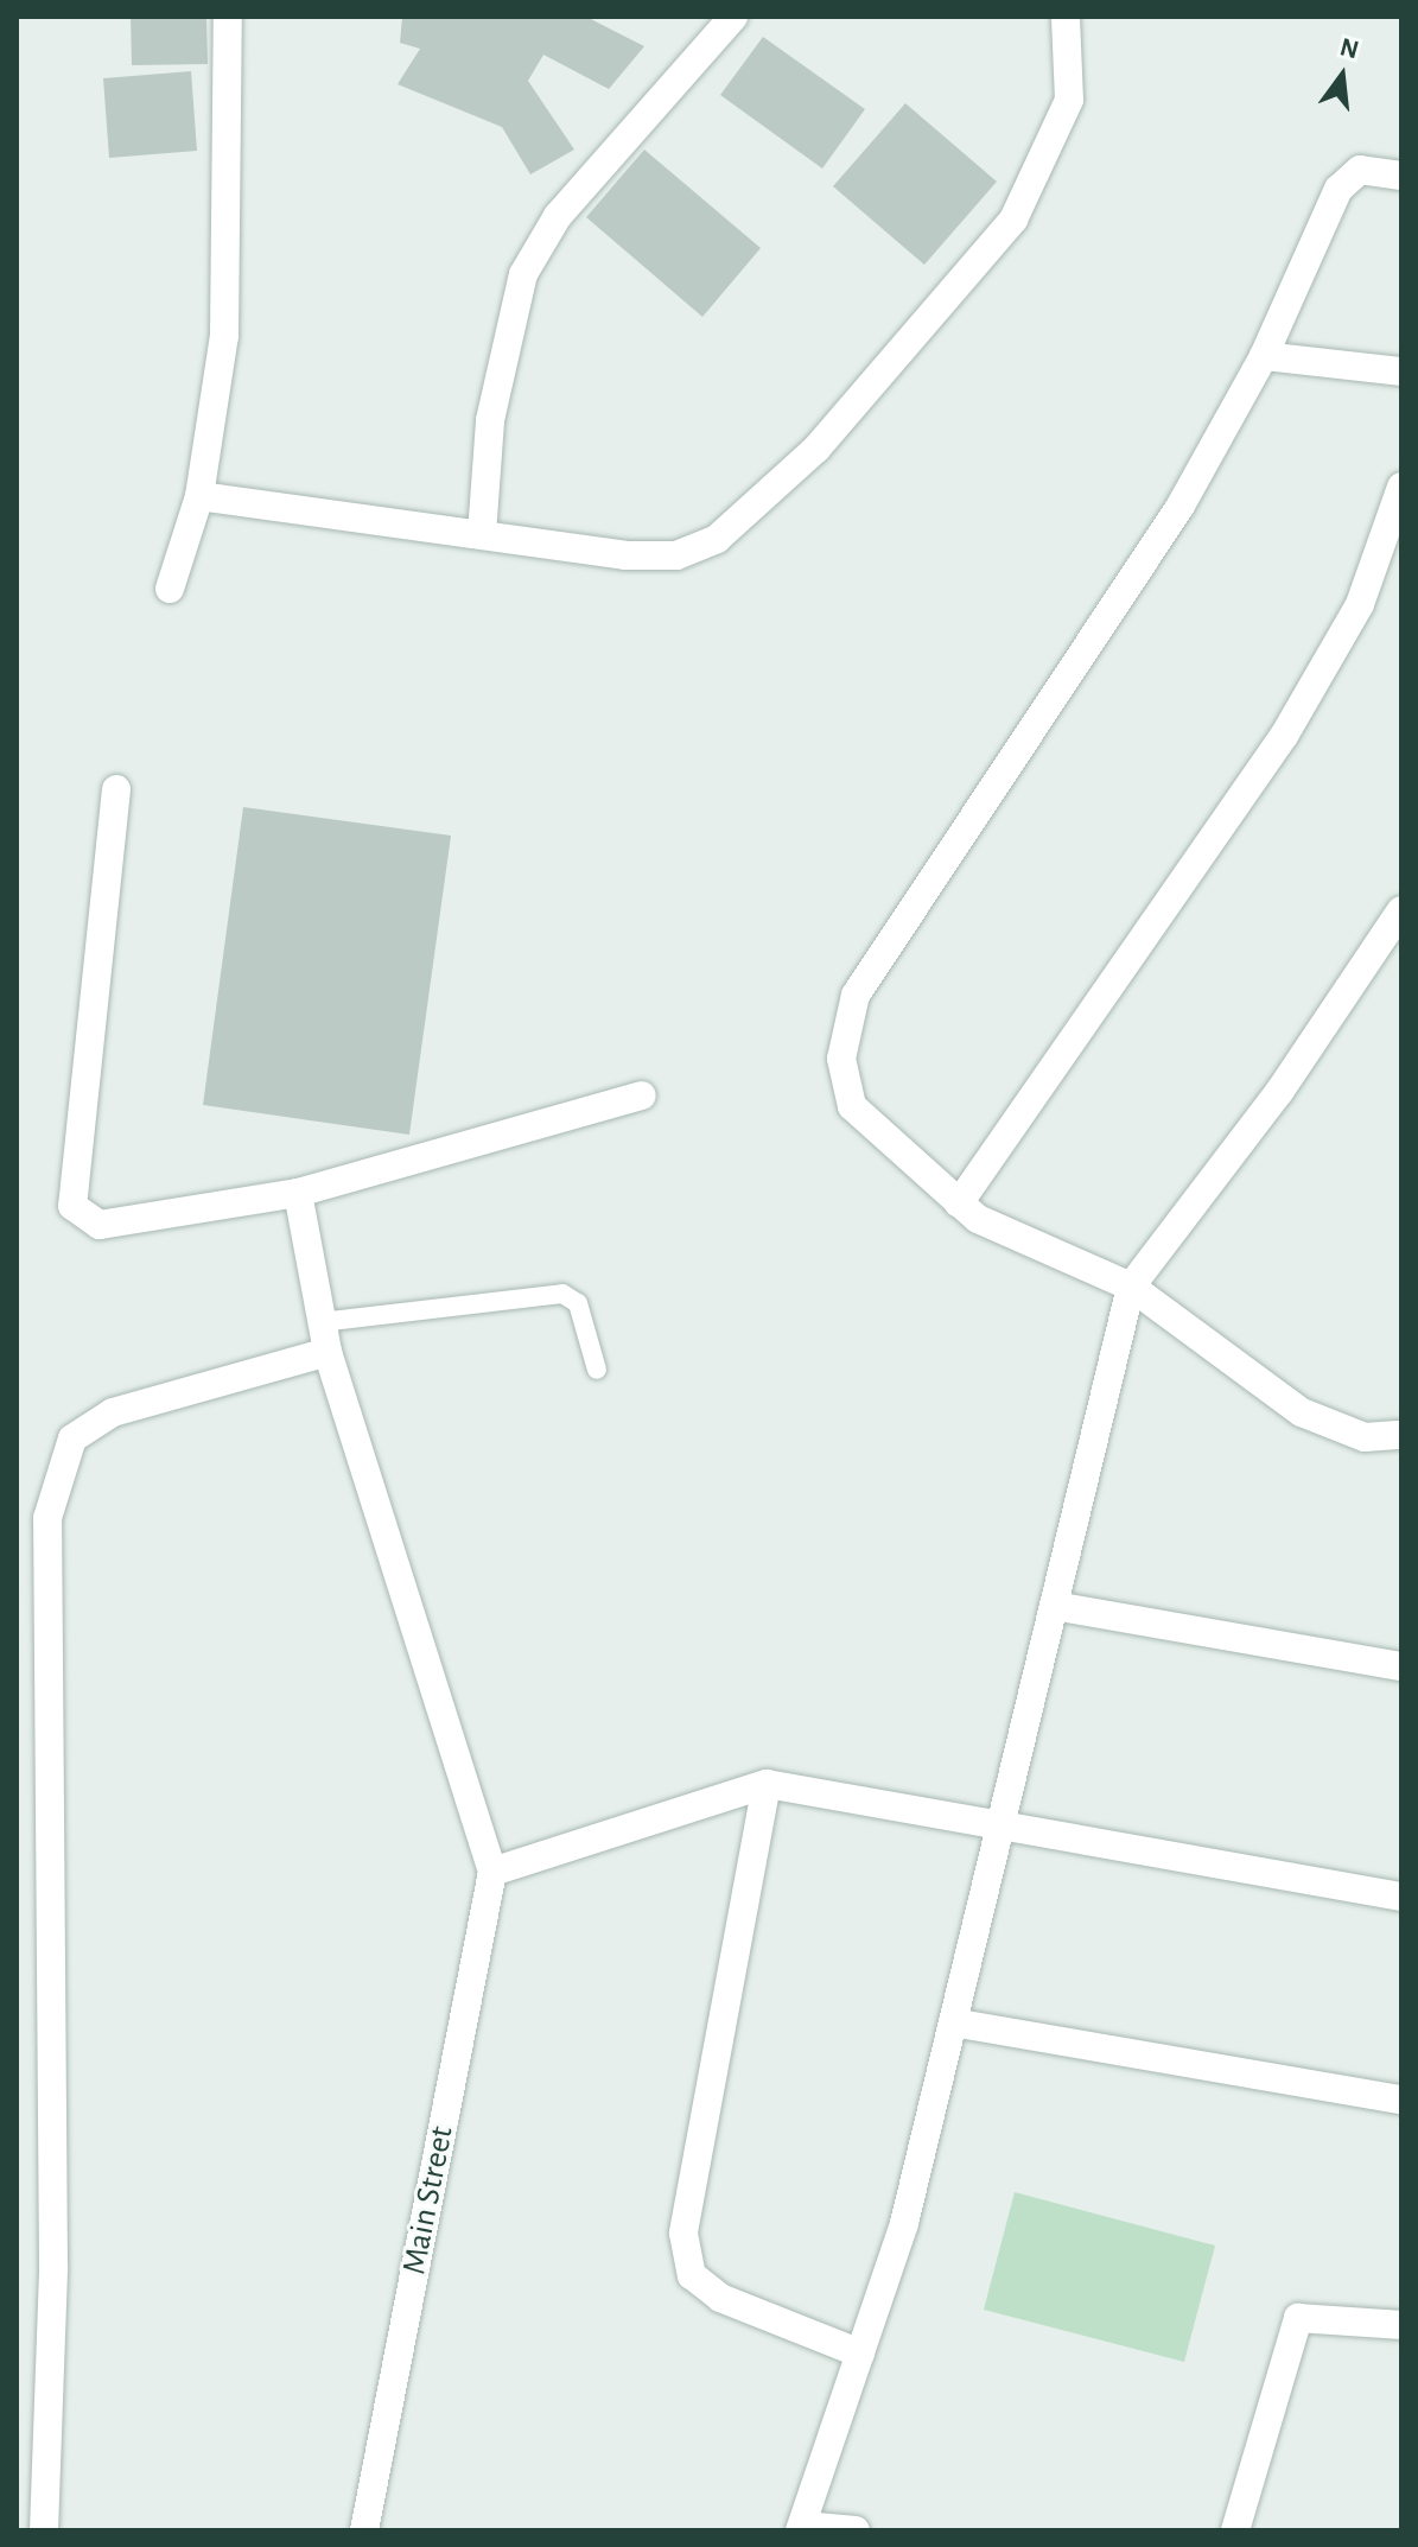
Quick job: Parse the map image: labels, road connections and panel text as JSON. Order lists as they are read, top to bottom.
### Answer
{
  "streets": {
    "street": ["Main Street"]
  },
  "north": "top"
}
